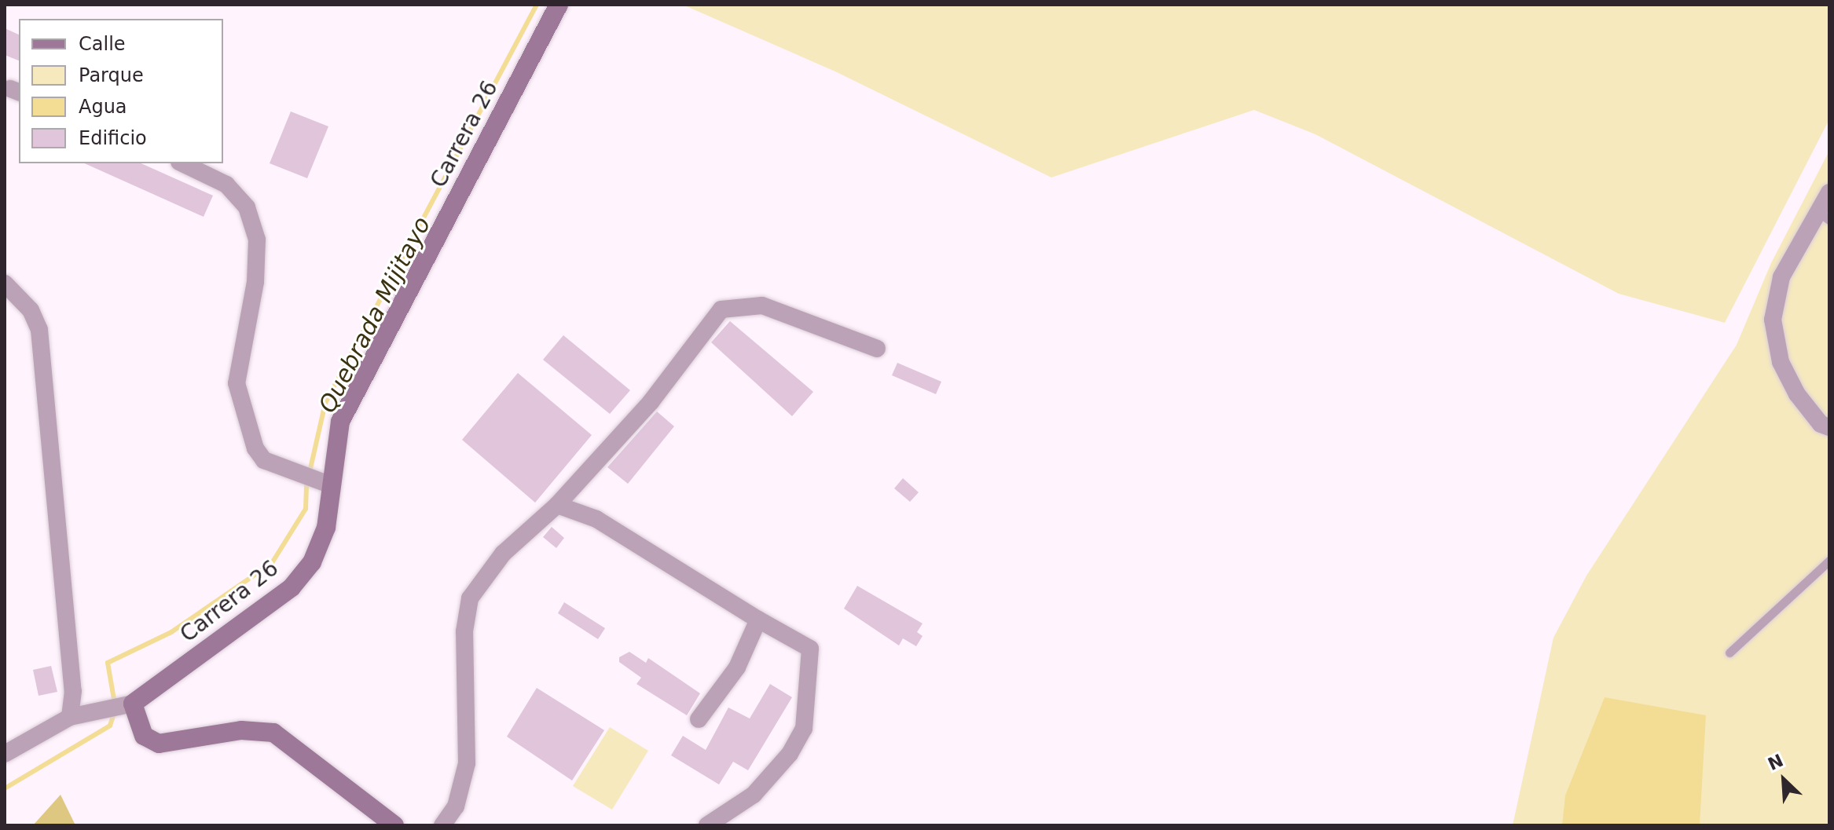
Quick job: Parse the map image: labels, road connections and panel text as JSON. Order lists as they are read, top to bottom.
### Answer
{
  "streets": {
    "street": ["Carrera 26"]
  },
  "water": ["Quebrada Mijitayo"],
  "legend": [
    "Calle",
    "Parque",
    "Agua",
    "Edificio"
  ],
  "north": "top left"
}
